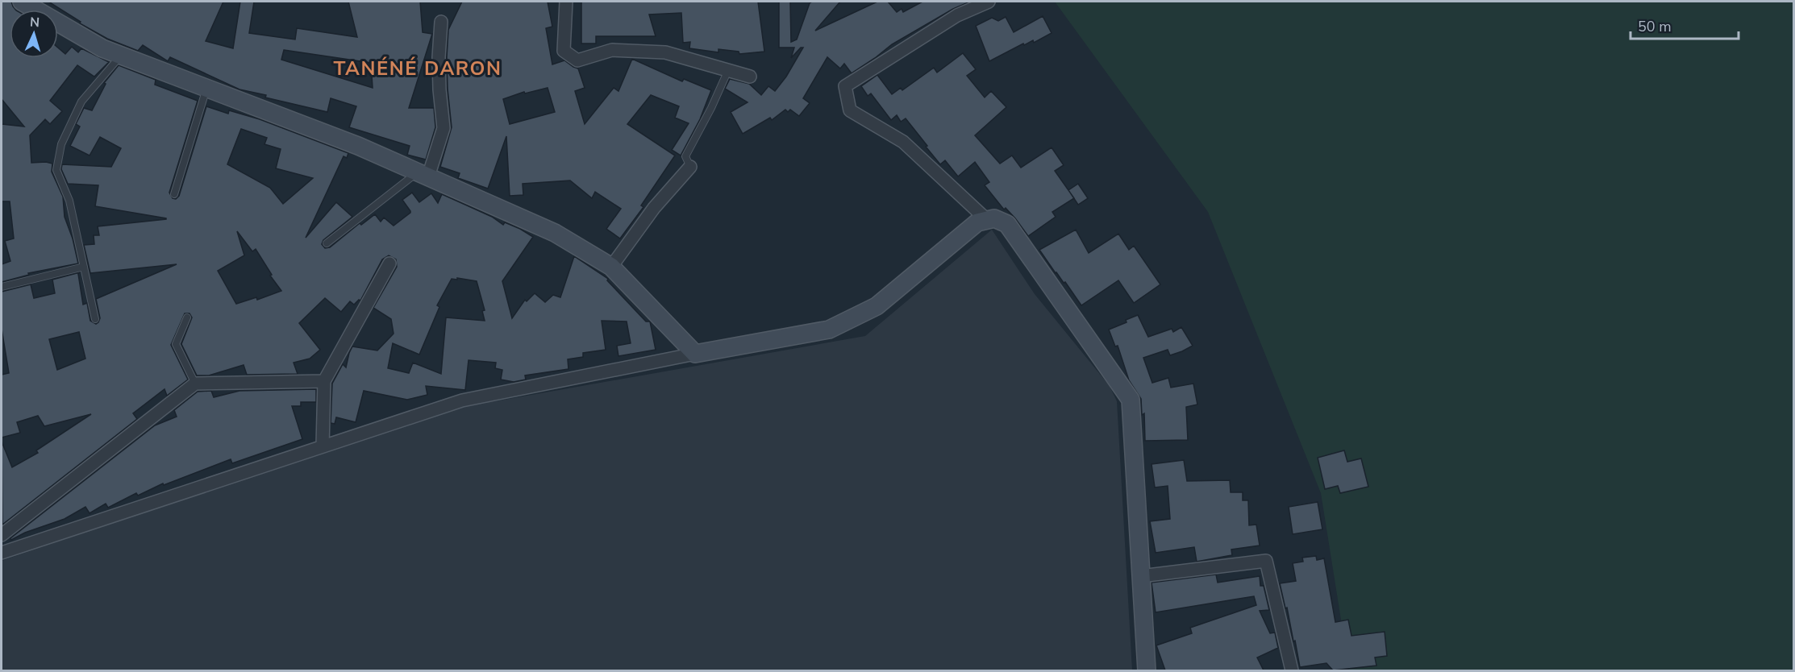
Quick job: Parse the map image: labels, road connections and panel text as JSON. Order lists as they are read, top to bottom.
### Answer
{
  "districts": ["TANÉNÉ DARON"],
  "scale_bar": "50 m",
  "north": "top"
}
